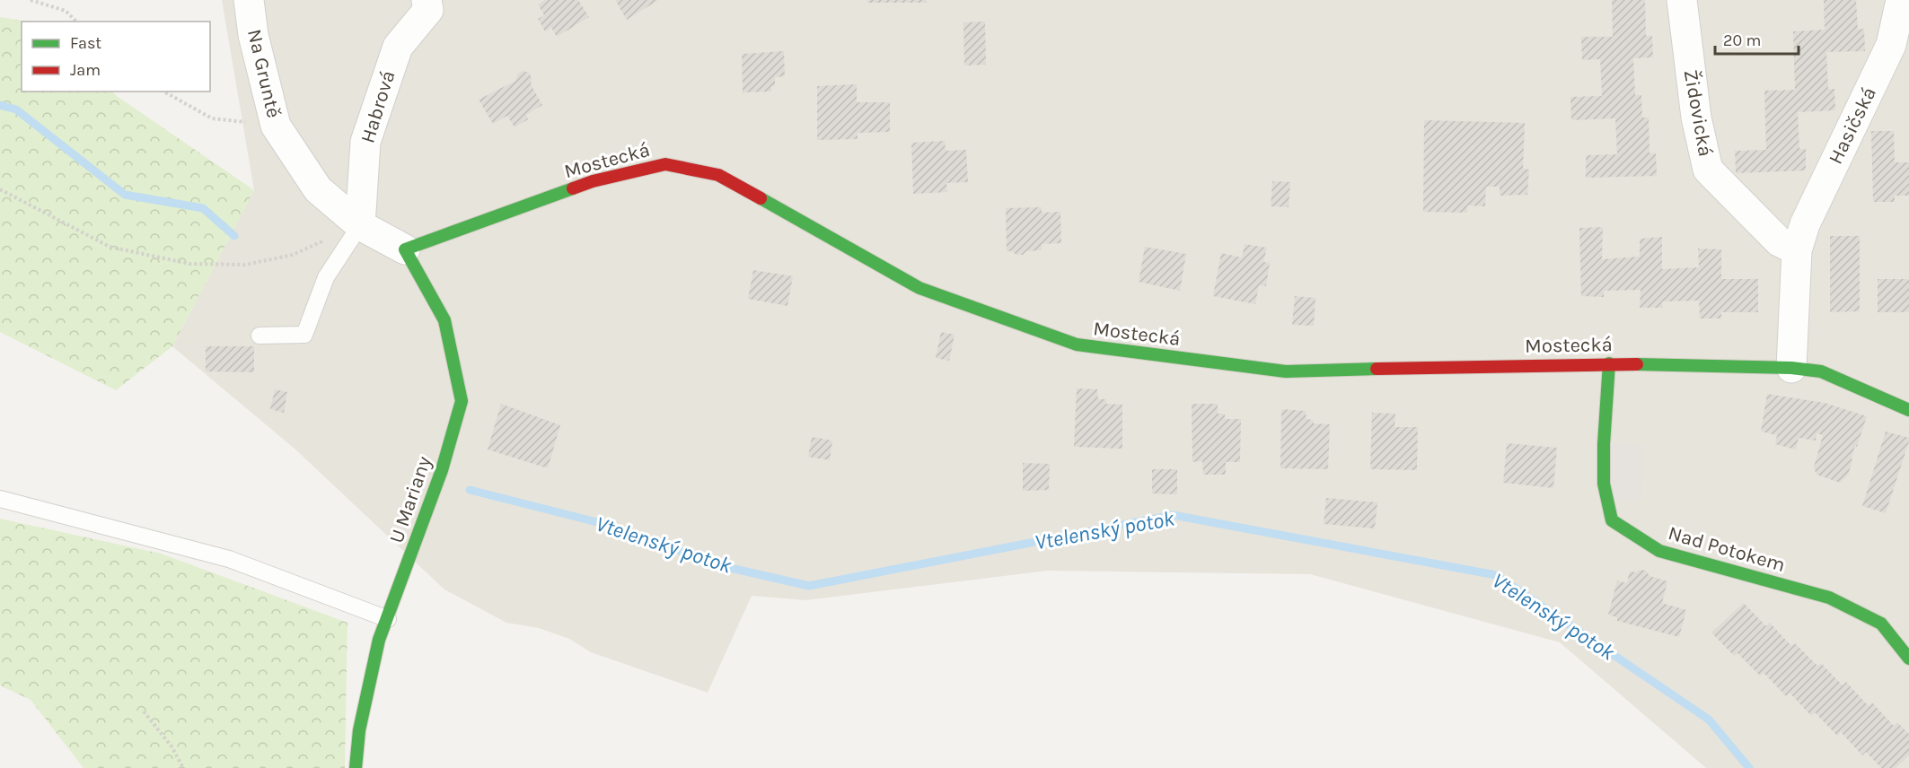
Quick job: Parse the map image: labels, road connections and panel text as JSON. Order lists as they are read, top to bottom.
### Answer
{
  "streets": {
    "street": [
      "Na Gruntě",
      "Habrová",
      "Židovická",
      "Hasičská",
      "Mostecká",
      "U Mariany",
      "Nad Potokem"
    ]
  },
  "crossings": [
    ["Na Gruntě", "Habrová"],
    ["Na Gruntě", "Mostecká"],
    ["Na Gruntě", "U Mariany"],
    ["Židovická", "Hasičská"],
    ["Hasičská", "Mostecká"],
    ["Mostecká", "U Mariany"],
    ["Mostecká", "Nad Potokem"]
  ],
  "water": ["Vtelenský potok"],
  "legend": ["Fast", "Jam"],
  "scale_bar": "20 m"
}
